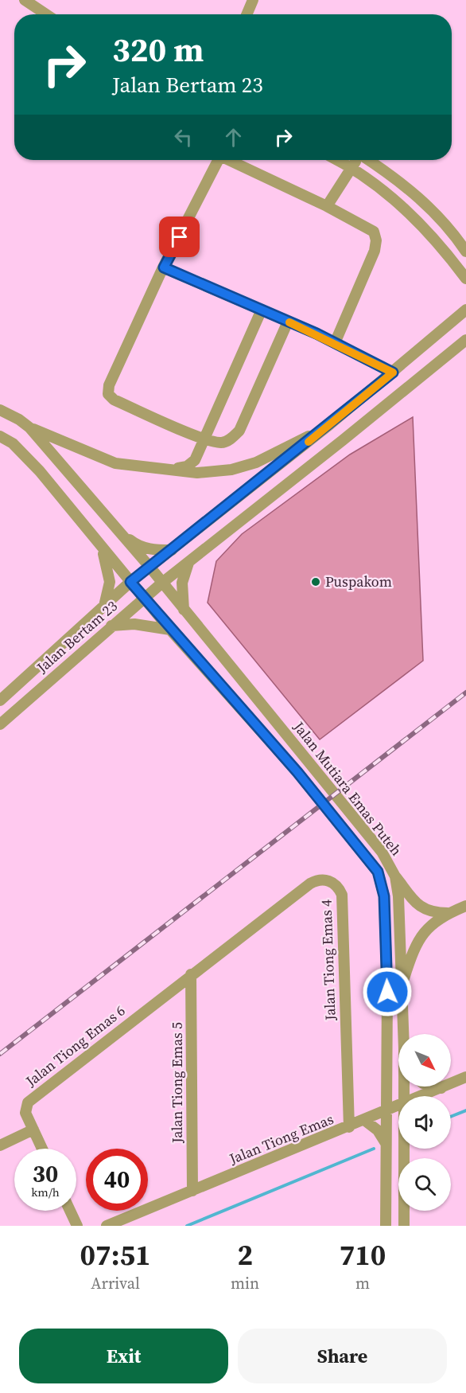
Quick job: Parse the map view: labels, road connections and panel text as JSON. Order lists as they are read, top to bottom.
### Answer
{
  "streets": {
    "street": [
      "Jalan Bertam 23",
      "Jalan Mutiara Emas Puteh",
      "Jalan Tiong Emas 4",
      "Jalan Tiong Emas 6",
      "Jalan Tiong Emas 5",
      "Jalan Tiong Emas"
    ]
  },
  "crossings": [
    ["Jalan Bertam 23", "Jalan Mutiara Emas Puteh"],
    ["Jalan Mutiara Emas Puteh", "Jalan Tiong Emas"],
    ["Jalan Tiong Emas 4", "Jalan Tiong Emas 6"],
    ["Jalan Tiong Emas 4", "Jalan Tiong Emas 5"],
    ["Jalan Tiong Emas 4", "Jalan Tiong Emas"],
    ["Jalan Tiong Emas 6", "Jalan Tiong Emas 5"],
    ["Jalan Tiong Emas 5", "Jalan Tiong Emas"]
  ],
  "places": ["Puspakom"],
  "north": "bottom right",
  "page": {
    "turn": ["320 m", "Jalan Bertam 23"],
    "speed": "30 km/h",
    "limit": "40",
    "eta": [
      "07:51",
      "Arrival",
      "2",
      "min",
      "710",
      "m"
    ],
    "buttons": ["Exit", "Share"]
  }
}
